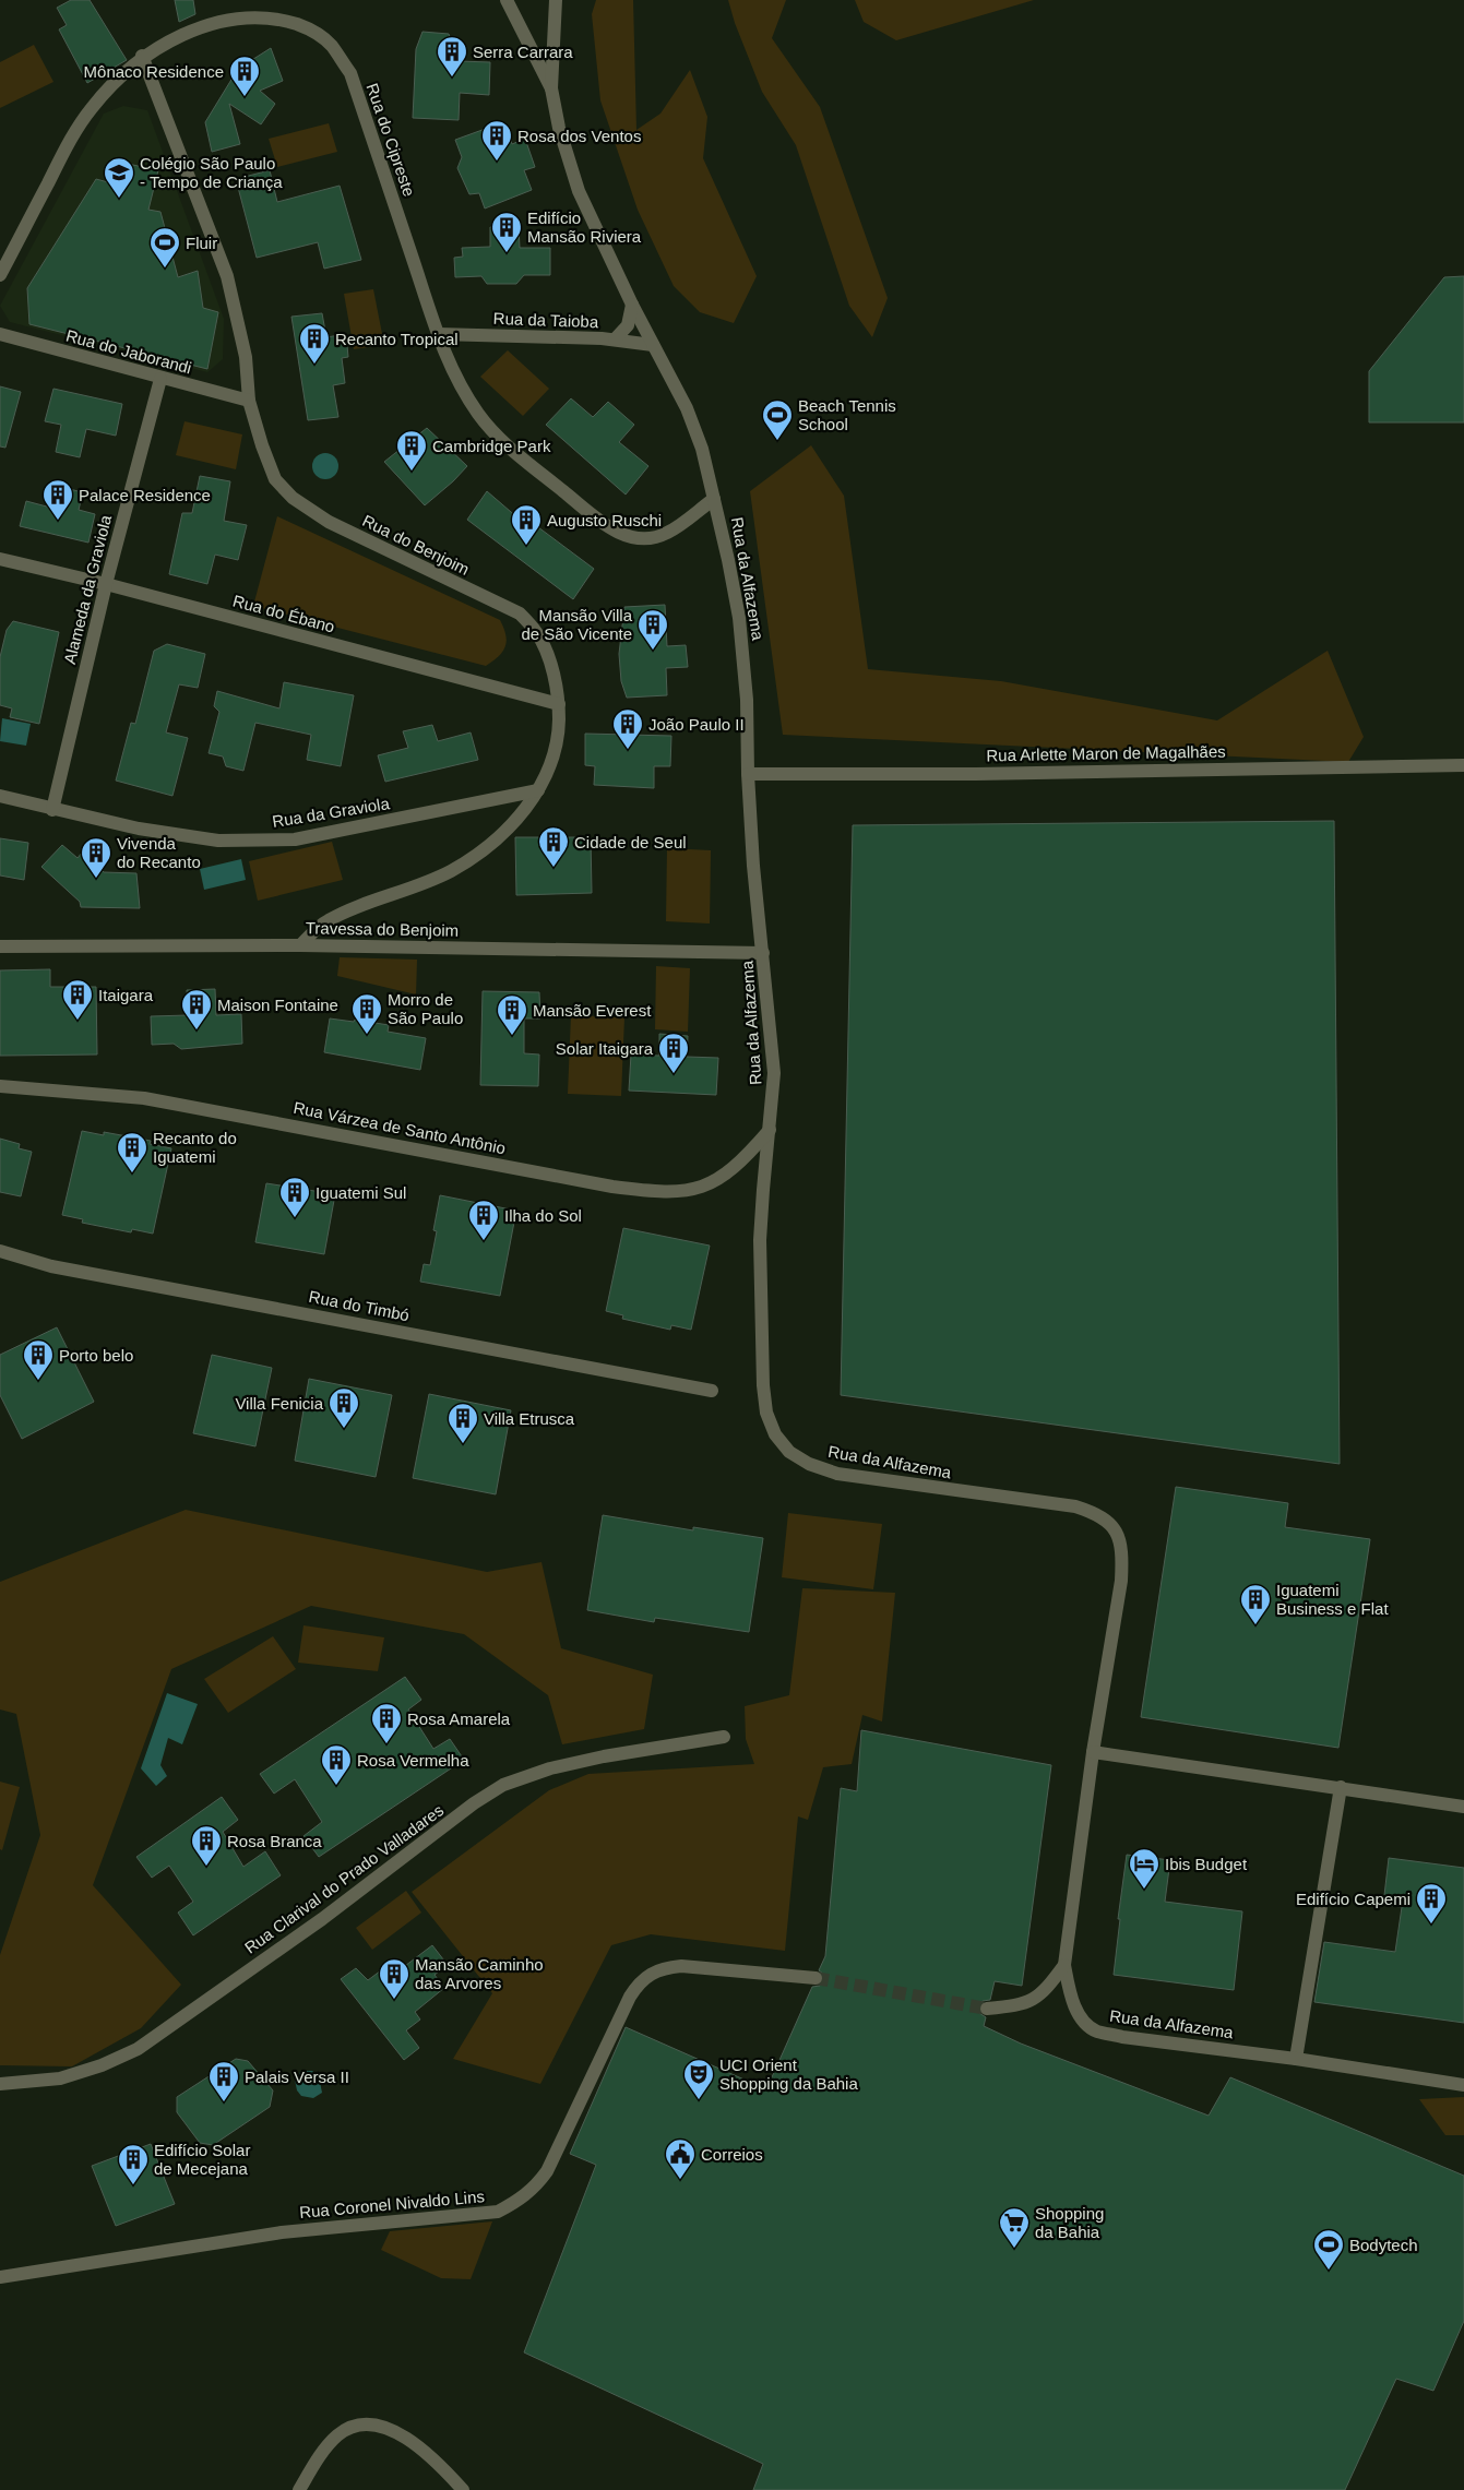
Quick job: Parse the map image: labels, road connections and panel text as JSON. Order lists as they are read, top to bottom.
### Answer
{
  "streets": {
    "street": [
      "Rua do Cipreste",
      "Rua da Taioba",
      "Rua do Jaborandi",
      "Rua do Benjoim",
      "Rua da Alfazema",
      "Alameda da Graviola",
      "Rua do Ébano",
      "Rua Arlette Maron de Magalhães",
      "Rua da Graviola",
      "Travessa do Benjoim",
      "Rua Várzea de Santo Antônio",
      "Rua do Timbó",
      "Rua Clarival do Prado Valladares",
      "Rua Coronel Nivaldo Lins"
    ]
  },
  "crossings": [
    ["Rua do Cipreste", "Rua da Taioba"],
    ["Rua do Cipreste", "Rua do Benjoim"],
    ["Rua do Cipreste", "Rua da Alfazema"],
    ["Rua da Taioba", "Rua da Alfazema"],
    ["Rua do Jaborandi", "Rua do Benjoim"],
    ["Rua do Jaborandi", "Alameda da Graviola"],
    ["Rua do Benjoim", "Rua do Ébano"],
    ["Rua do Benjoim", "Rua da Graviola"],
    ["Rua do Benjoim", "Travessa do Benjoim"],
    ["Rua da Alfazema", "Rua Arlette Maron de Magalhães"],
    ["Rua da Alfazema", "Travessa do Benjoim"],
    ["Rua da Alfazema", "Rua Várzea de Santo Antônio"],
    ["Alameda da Graviola", "Rua do Ébano"],
    ["Alameda da Graviola", "Rua da Graviola"]
  ],
  "places": {
    "building": [
      "Serra Carrara",
      "Mônaco Residence",
      "Rosa dos Ventos",
      "Edifício Mansão Riviera",
      "Recanto Tropical",
      "Cambridge Park",
      "Palace Residence",
      "Augusto Ruschi",
      "Mansão Villa de São Vicente",
      "João Paulo II",
      "Cidade de Seul",
      "Vivenda do Recanto",
      "Itaigara",
      "Maison Fontaine",
      "Morro de São Paulo",
      "Mansão Everest",
      "Solar Itaigara",
      "Recanto do Iguatemi",
      "Iguatemi Sul",
      "Ilha do Sol",
      "Porto belo",
      "Villa Fenicia",
      "Villa Etrusca",
      "Iguatemi Business e Flat",
      "Rosa Amarela",
      "Rosa Vermelha",
      "Rosa Branca",
      "Edifício Capemi",
      "Mansão Caminho das Arvores",
      "Palais Versa II",
      "Edifício Solar de Mecejana"
    ],
    "school or university": ["Colégio São Paulo - Tempo de Criança"],
    "sports": ["Fluir", "Beach Tennis School", "Bodytech"],
    "hotel": ["Ibis Budget"],
    "theatre": ["UCI Orient Shopping da Bahia"],
    "public building": ["Correios"],
    "supermarket": ["Shopping da Bahia"]
  }
}
